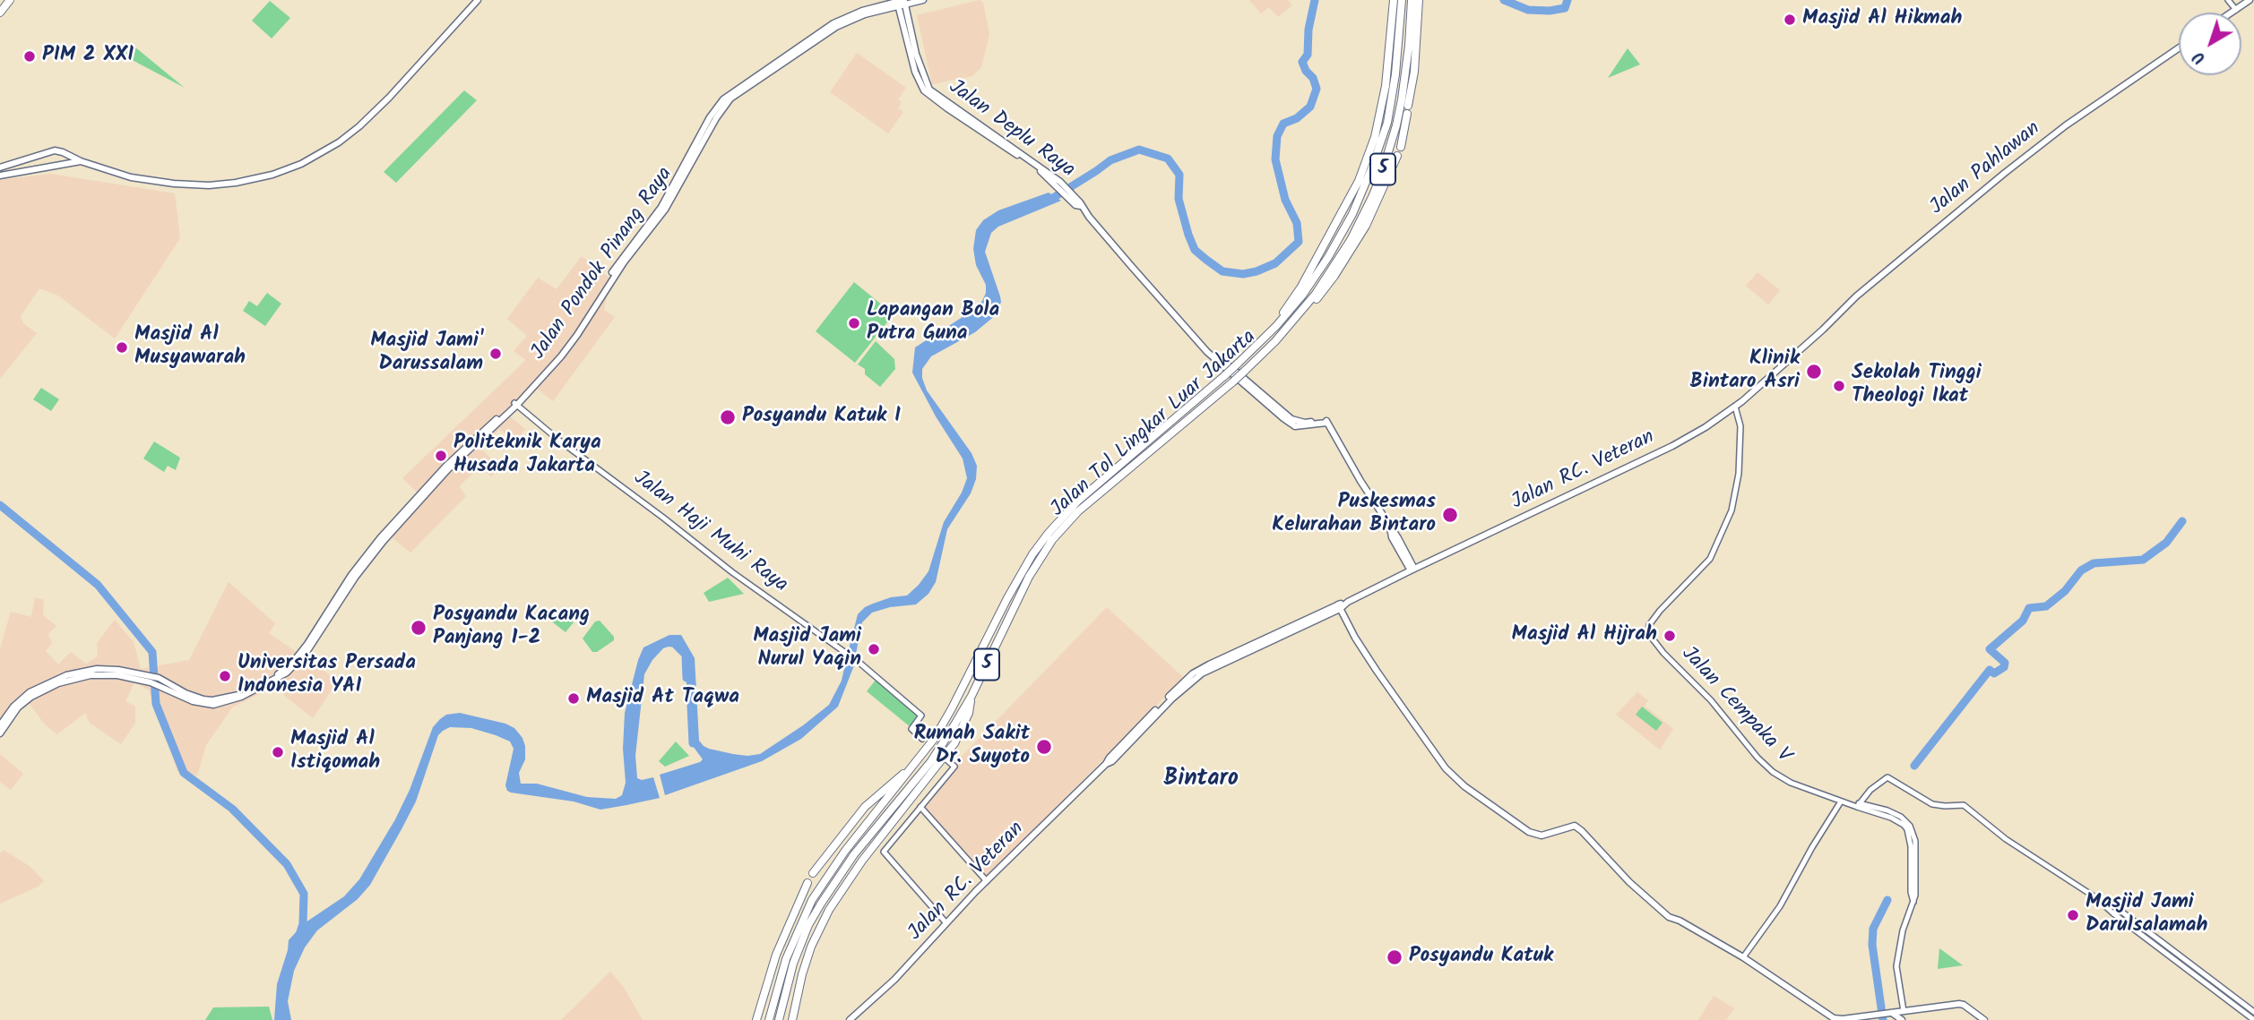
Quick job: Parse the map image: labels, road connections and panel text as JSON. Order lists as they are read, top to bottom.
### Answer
{
  "streets": {
    "highway": ["5", "Jalan Tol Lingkar Luar Jakarta"],
    "main road": [
      "Jalan Deplu Raya",
      "Jalan Pahlawan",
      "Jalan Pondok Pinang Raya",
      "Jalan RC. Veteran"
    ],
    "street": ["Jalan Haji Muhi Raya", "Jalan Cempaka V"]
  },
  "crossings": [
    ["Jalan Deplu Raya", "Jalan Pondok Pinang Raya"],
    ["Jalan Deplu Raya", "Jalan RC. Veteran"],
    ["Jalan Pahlawan", "Jalan RC. Veteran"],
    ["Jalan Pondok Pinang Raya", "Jalan Haji Muhi Raya"],
    ["Jalan RC. Veteran", "Jalan Cempaka V"]
  ],
  "districts": ["Bintaro"],
  "places": [
    "Masjid Al Hikmah",
    "PIM 2 XXI",
    "Lapangan Bola Putra Guna",
    "Masjid Al Musyawarah",
    "Masjid Jami' Darussalam",
    "Klinik Bintaro Asri",
    "Sekolah Tinggi Theologi Ikat",
    "Posyandu Katuk I",
    "Politeknik Karya Husada Jakarta",
    "Puskesmas Kelurahan Bintaro",
    "Posyandu Kacang Panjang 1-2",
    "Masjid Al Hijrah",
    "Masjid Jami Nurul Yaqin",
    "Universitas Persada Indonesia YAI",
    "Masjid At Taqwa",
    "Rumah Sakit Dr. Suyoto",
    "Masjid Al Istiqomah",
    "Masjid Jami Darulsalamah",
    "Posyandu Katuk"
  ],
  "north": "bottom left"
}
